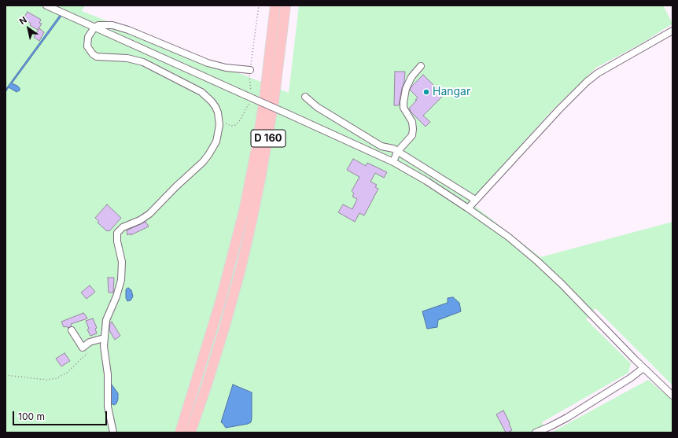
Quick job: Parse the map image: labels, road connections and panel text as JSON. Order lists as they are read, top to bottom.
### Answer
{
  "streets": {
    "highway": ["D 160"]
  },
  "places": ["Hangar"],
  "scale_bar": "100 m",
  "north": "top left"
}
